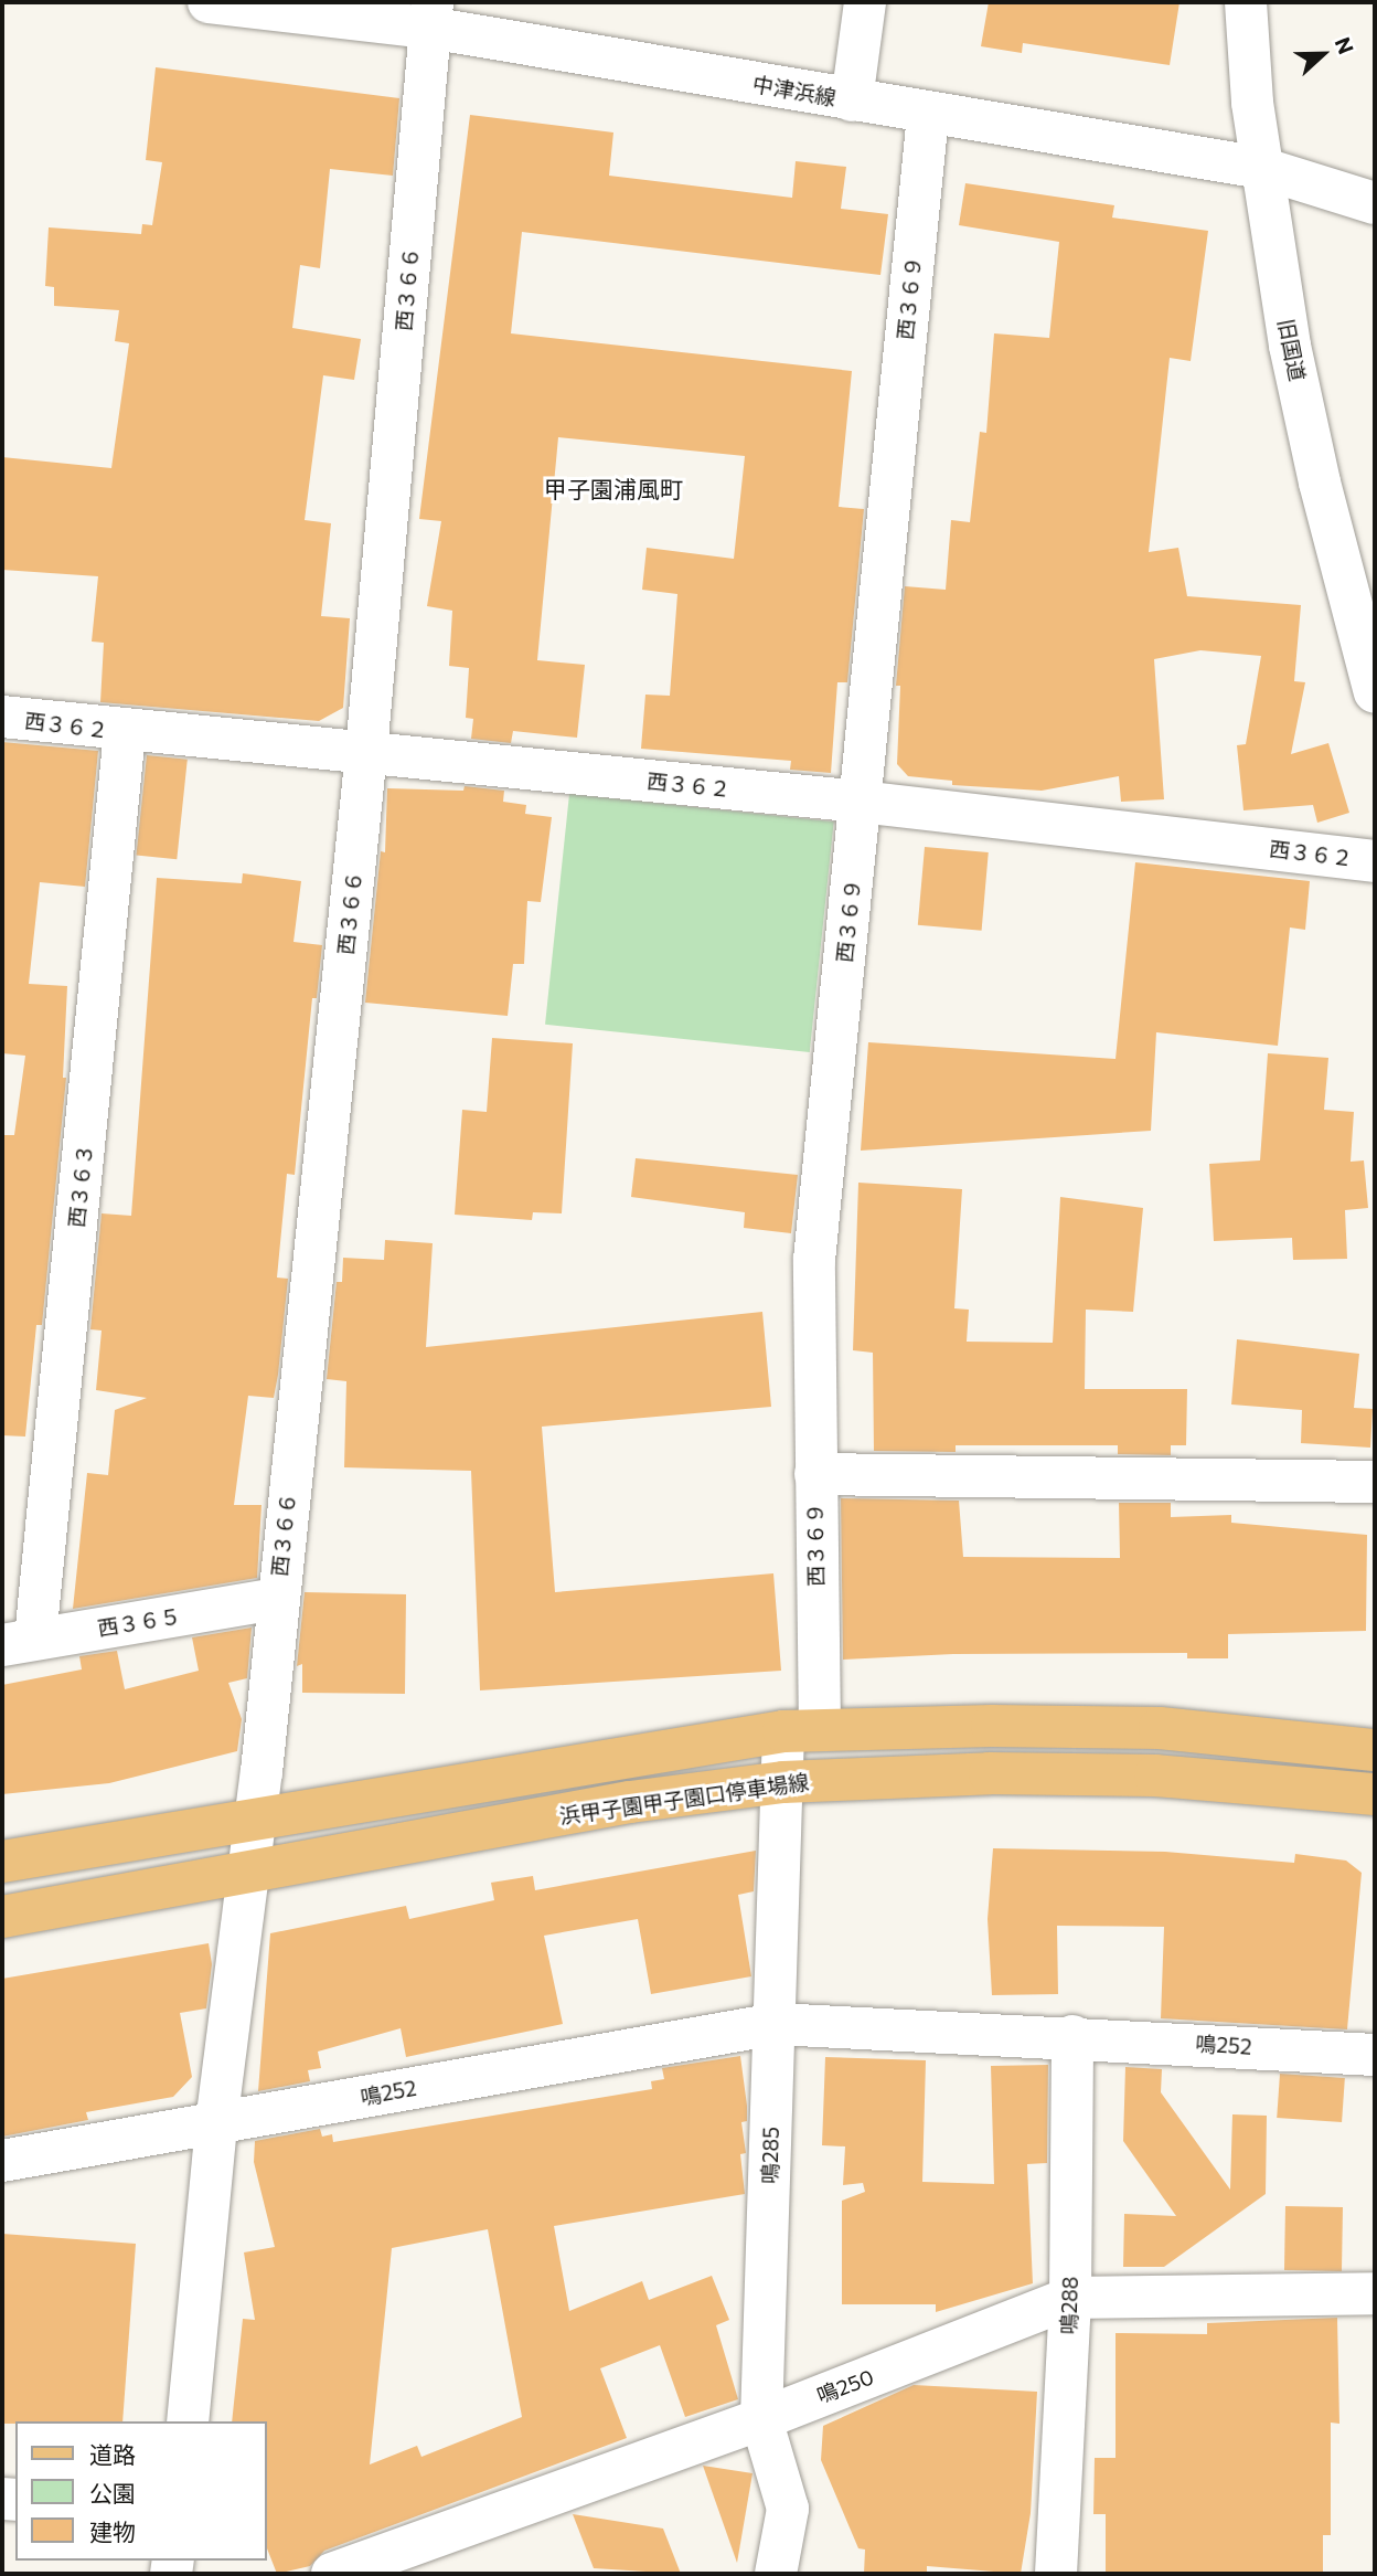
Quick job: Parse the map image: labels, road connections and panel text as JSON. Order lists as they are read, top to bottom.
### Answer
{
  "streets": {
    "main road": ["浜甲子園甲子園口停車場線"],
    "street": [
      "中津浜線",
      "西３６６",
      "西３６９",
      "旧国道",
      "西３６２",
      "西３６３",
      "西３６５",
      "鳴252",
      "鳴285",
      "鳴288",
      "鳴250"
    ]
  },
  "crossings": [
    ["中津浜線", "西３６６"],
    ["中津浜線", "西３６９"],
    ["中津浜線", "旧国道"],
    ["西３６６", "西３６２"],
    ["西３６６", "西３６５"],
    ["西３６６", "浜甲子園甲子園口停車場線"],
    ["西３６６", "鳴252"],
    ["西３６９", "西３６２"],
    ["西３６９", "鳴285"],
    ["西３６２", "西３６３"],
    ["西３６３", "西３６５"],
    ["浜甲子園甲子園口停車場線", "鳴285"],
    ["鳴252", "鳴285"],
    ["鳴252", "鳴288"],
    ["鳴285", "鳴250"],
    ["鳴288", "鳴250"]
  ],
  "districts": ["甲子園浦風町"],
  "legend": ["道路", "公園", "建物"],
  "north": "right"
}
